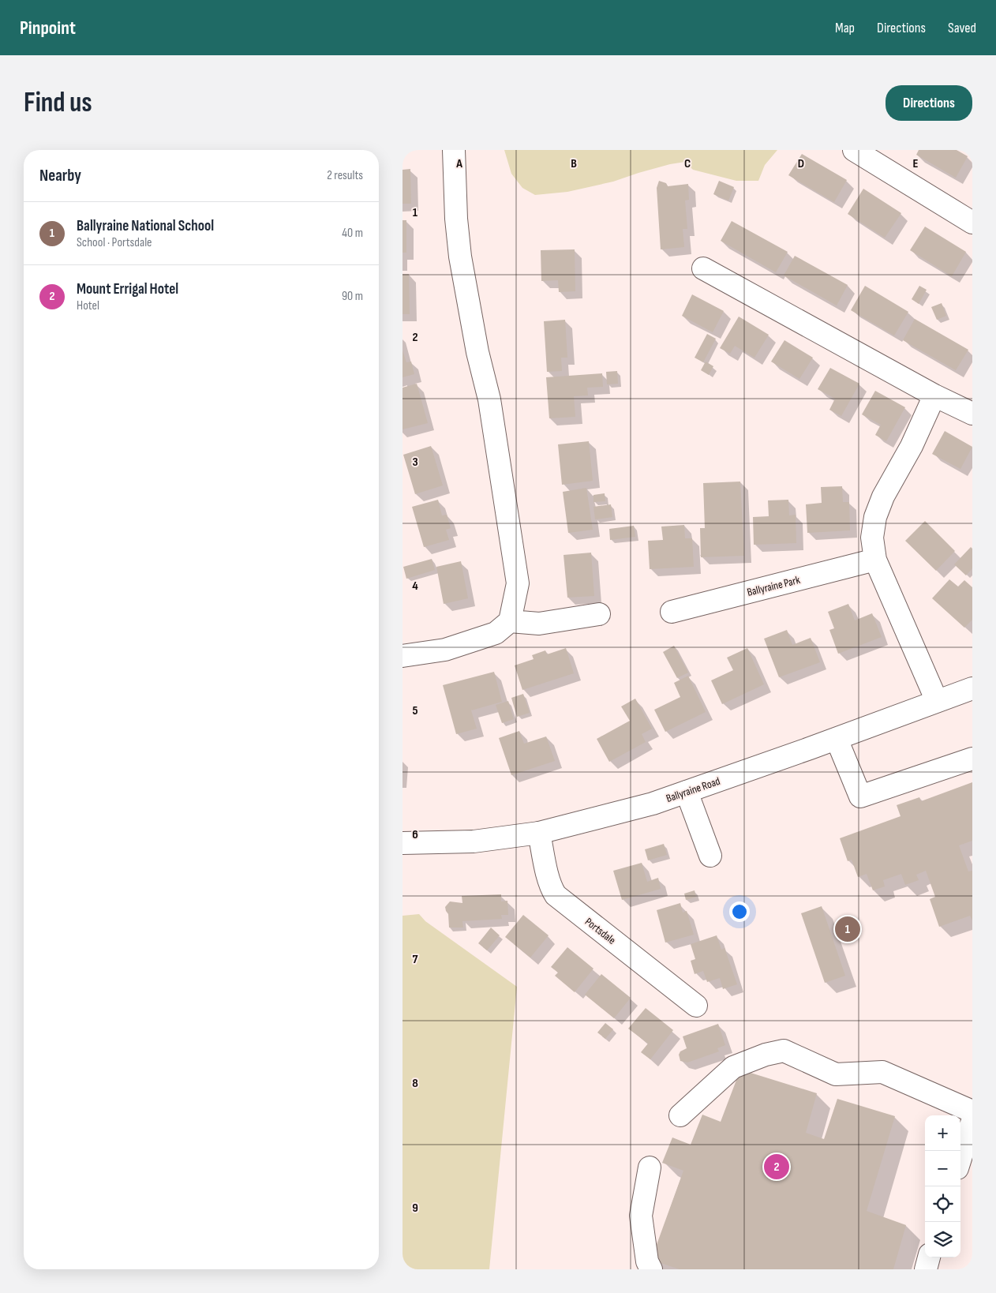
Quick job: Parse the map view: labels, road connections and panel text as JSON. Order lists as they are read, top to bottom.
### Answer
{
  "streets": {
    "street": ["Ballyraine Park", "Ballyraine Road", "Portsdale"]
  },
  "crossings": [
    ["Ballyraine Road", "Portsdale"]
  ],
  "page": {
    "header": "Pinpoint",
    "nav": ["Map", "Directions", "Saved"],
    "buttons": "Directions",
    "title": "Find us",
    "heading": ["Nearby", "2 results"],
    "list": [
      {
        "mark": "1",
        "name": "Ballyraine National School",
        "note": "School · Portsdale",
        "value": "40 m"
      },
      {
        "mark": "2",
        "name": "Mount Errigal Hotel",
        "note": "Hotel",
        "value": "90 m"
      }
    ],
    "pins": ["1", "2"],
    "map_buttons": ["+", "−"]
  },
  "grid": {
    "columns": [
      "A",
      "B",
      "C",
      "D",
      "E"
    ],
    "rows": [
      "1",
      "2",
      "3",
      "4",
      "5",
      "6",
      "7",
      "8",
      "9"
    ]
  }
}
